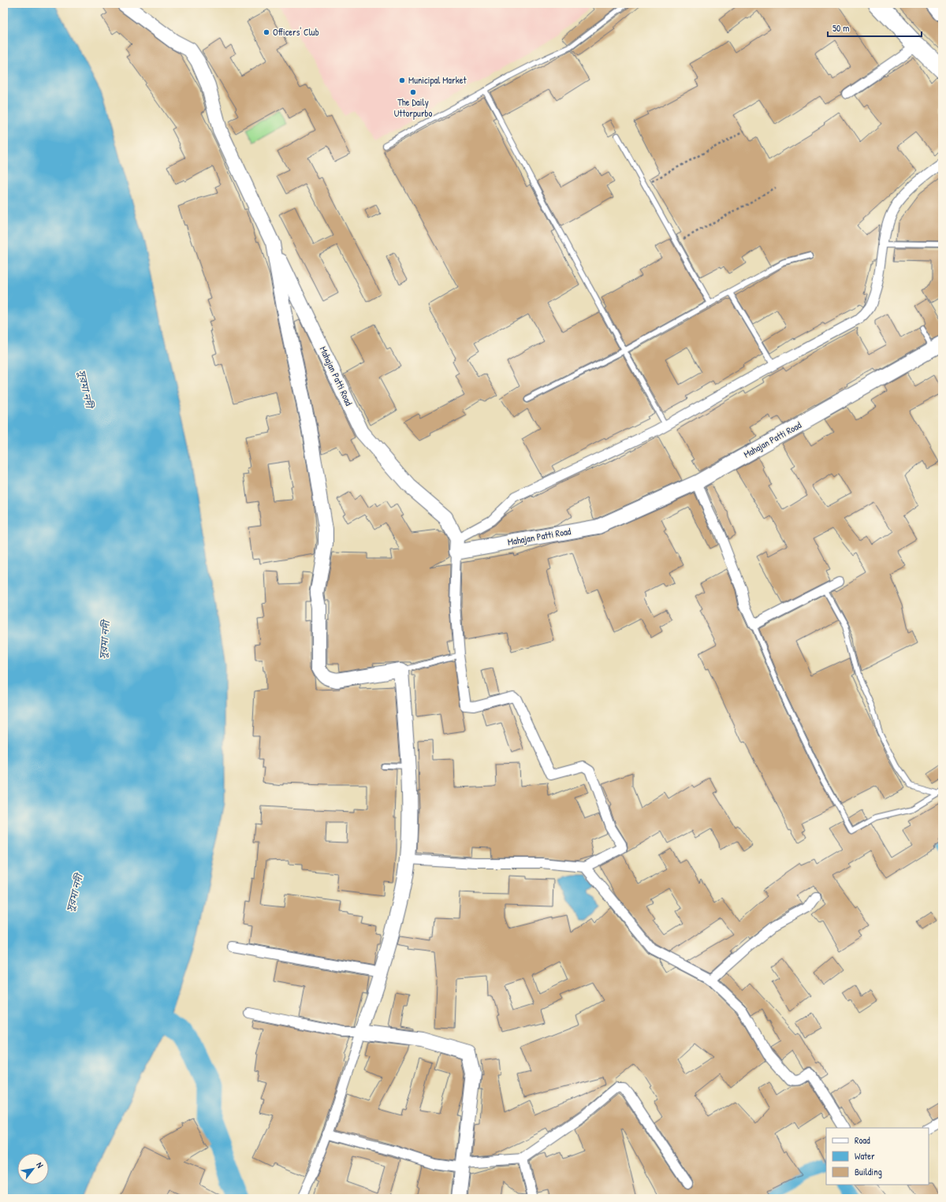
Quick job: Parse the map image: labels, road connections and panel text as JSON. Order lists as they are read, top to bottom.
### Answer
{
  "streets": {
    "street": ["Mahajan Patti Road"]
  },
  "water": ["সুরমা নদী"],
  "places": ["Officers' Club", "Municipal Market", "The Daily Uttorpurbo"],
  "legend": ["Road", "Water", "Building"],
  "scale_bar": "50 m",
  "north": "top right"
}
